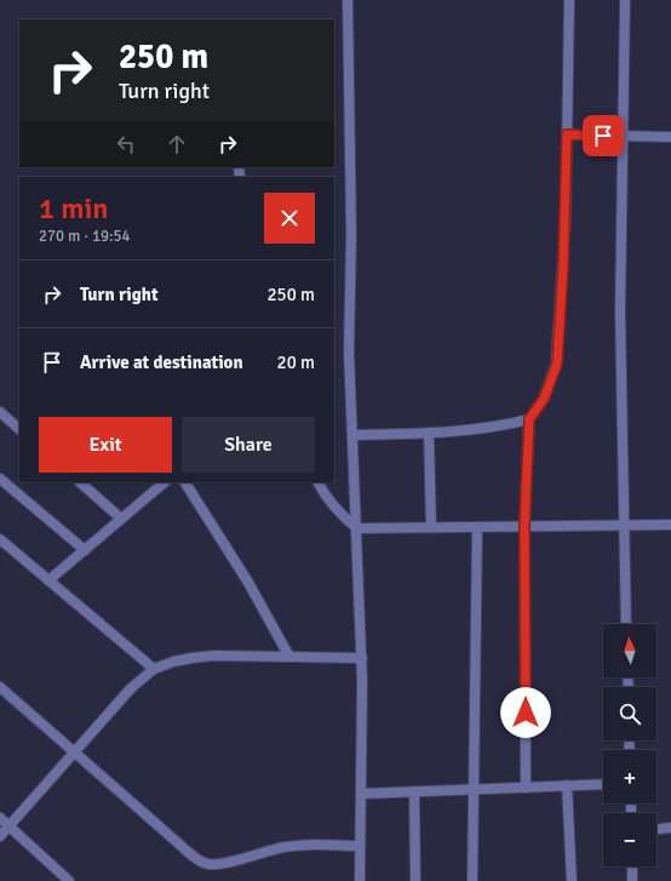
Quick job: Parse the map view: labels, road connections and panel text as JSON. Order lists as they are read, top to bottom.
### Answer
{
  "north": "top",
  "page": {
    "turn": ["250 m", "Turn right"],
    "heading": ["1 min", "270 m · 19:54"],
    "list": [
      {
        "name": "Turn right",
        "value": "250 m"
      },
      {
        "name": "Arrive at destination",
        "value": "20 m"
      }
    ],
    "buttons": ["Exit", "Share"],
    "map_buttons": ["+", "−"]
  }
}
